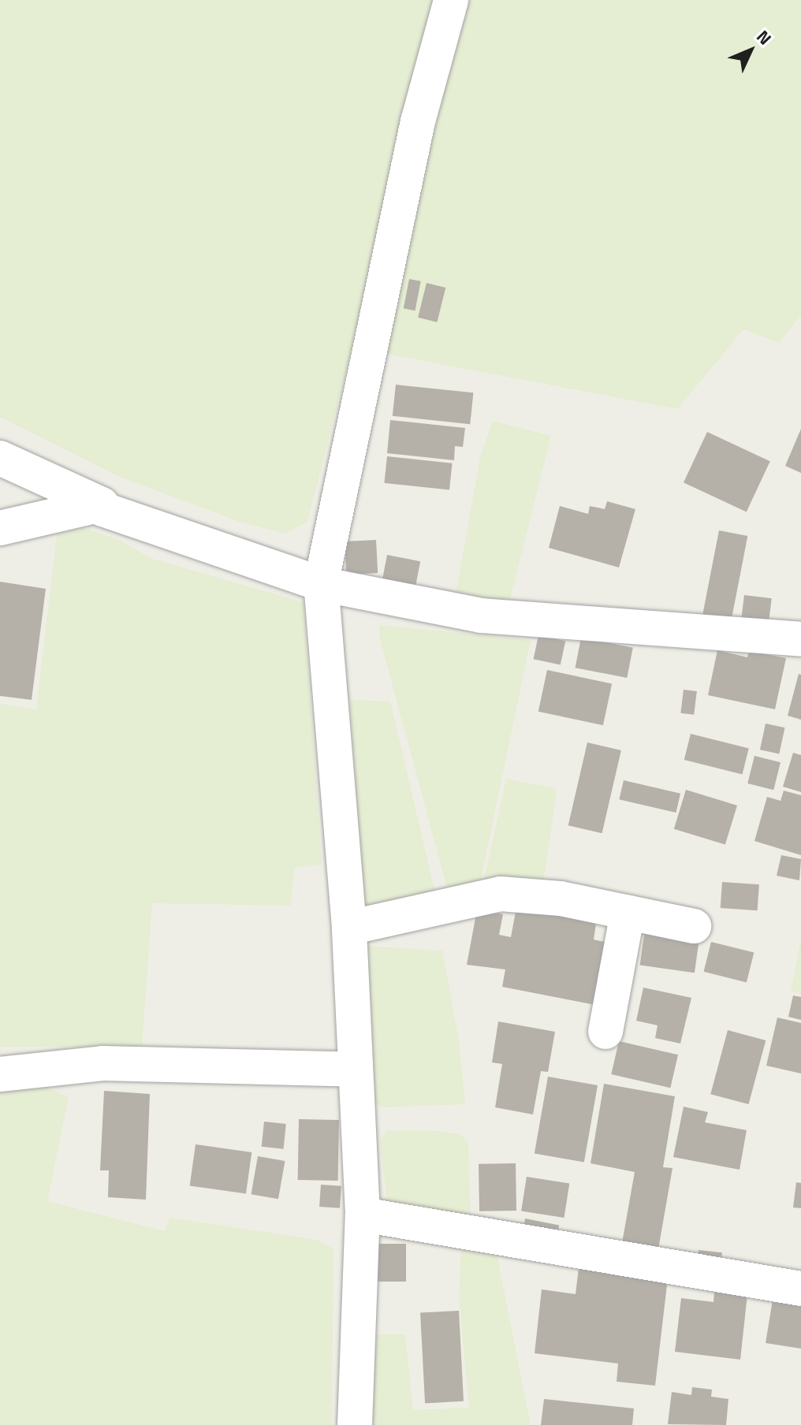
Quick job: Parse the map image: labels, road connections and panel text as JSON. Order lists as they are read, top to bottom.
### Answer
{
  "north": "top right"
}
